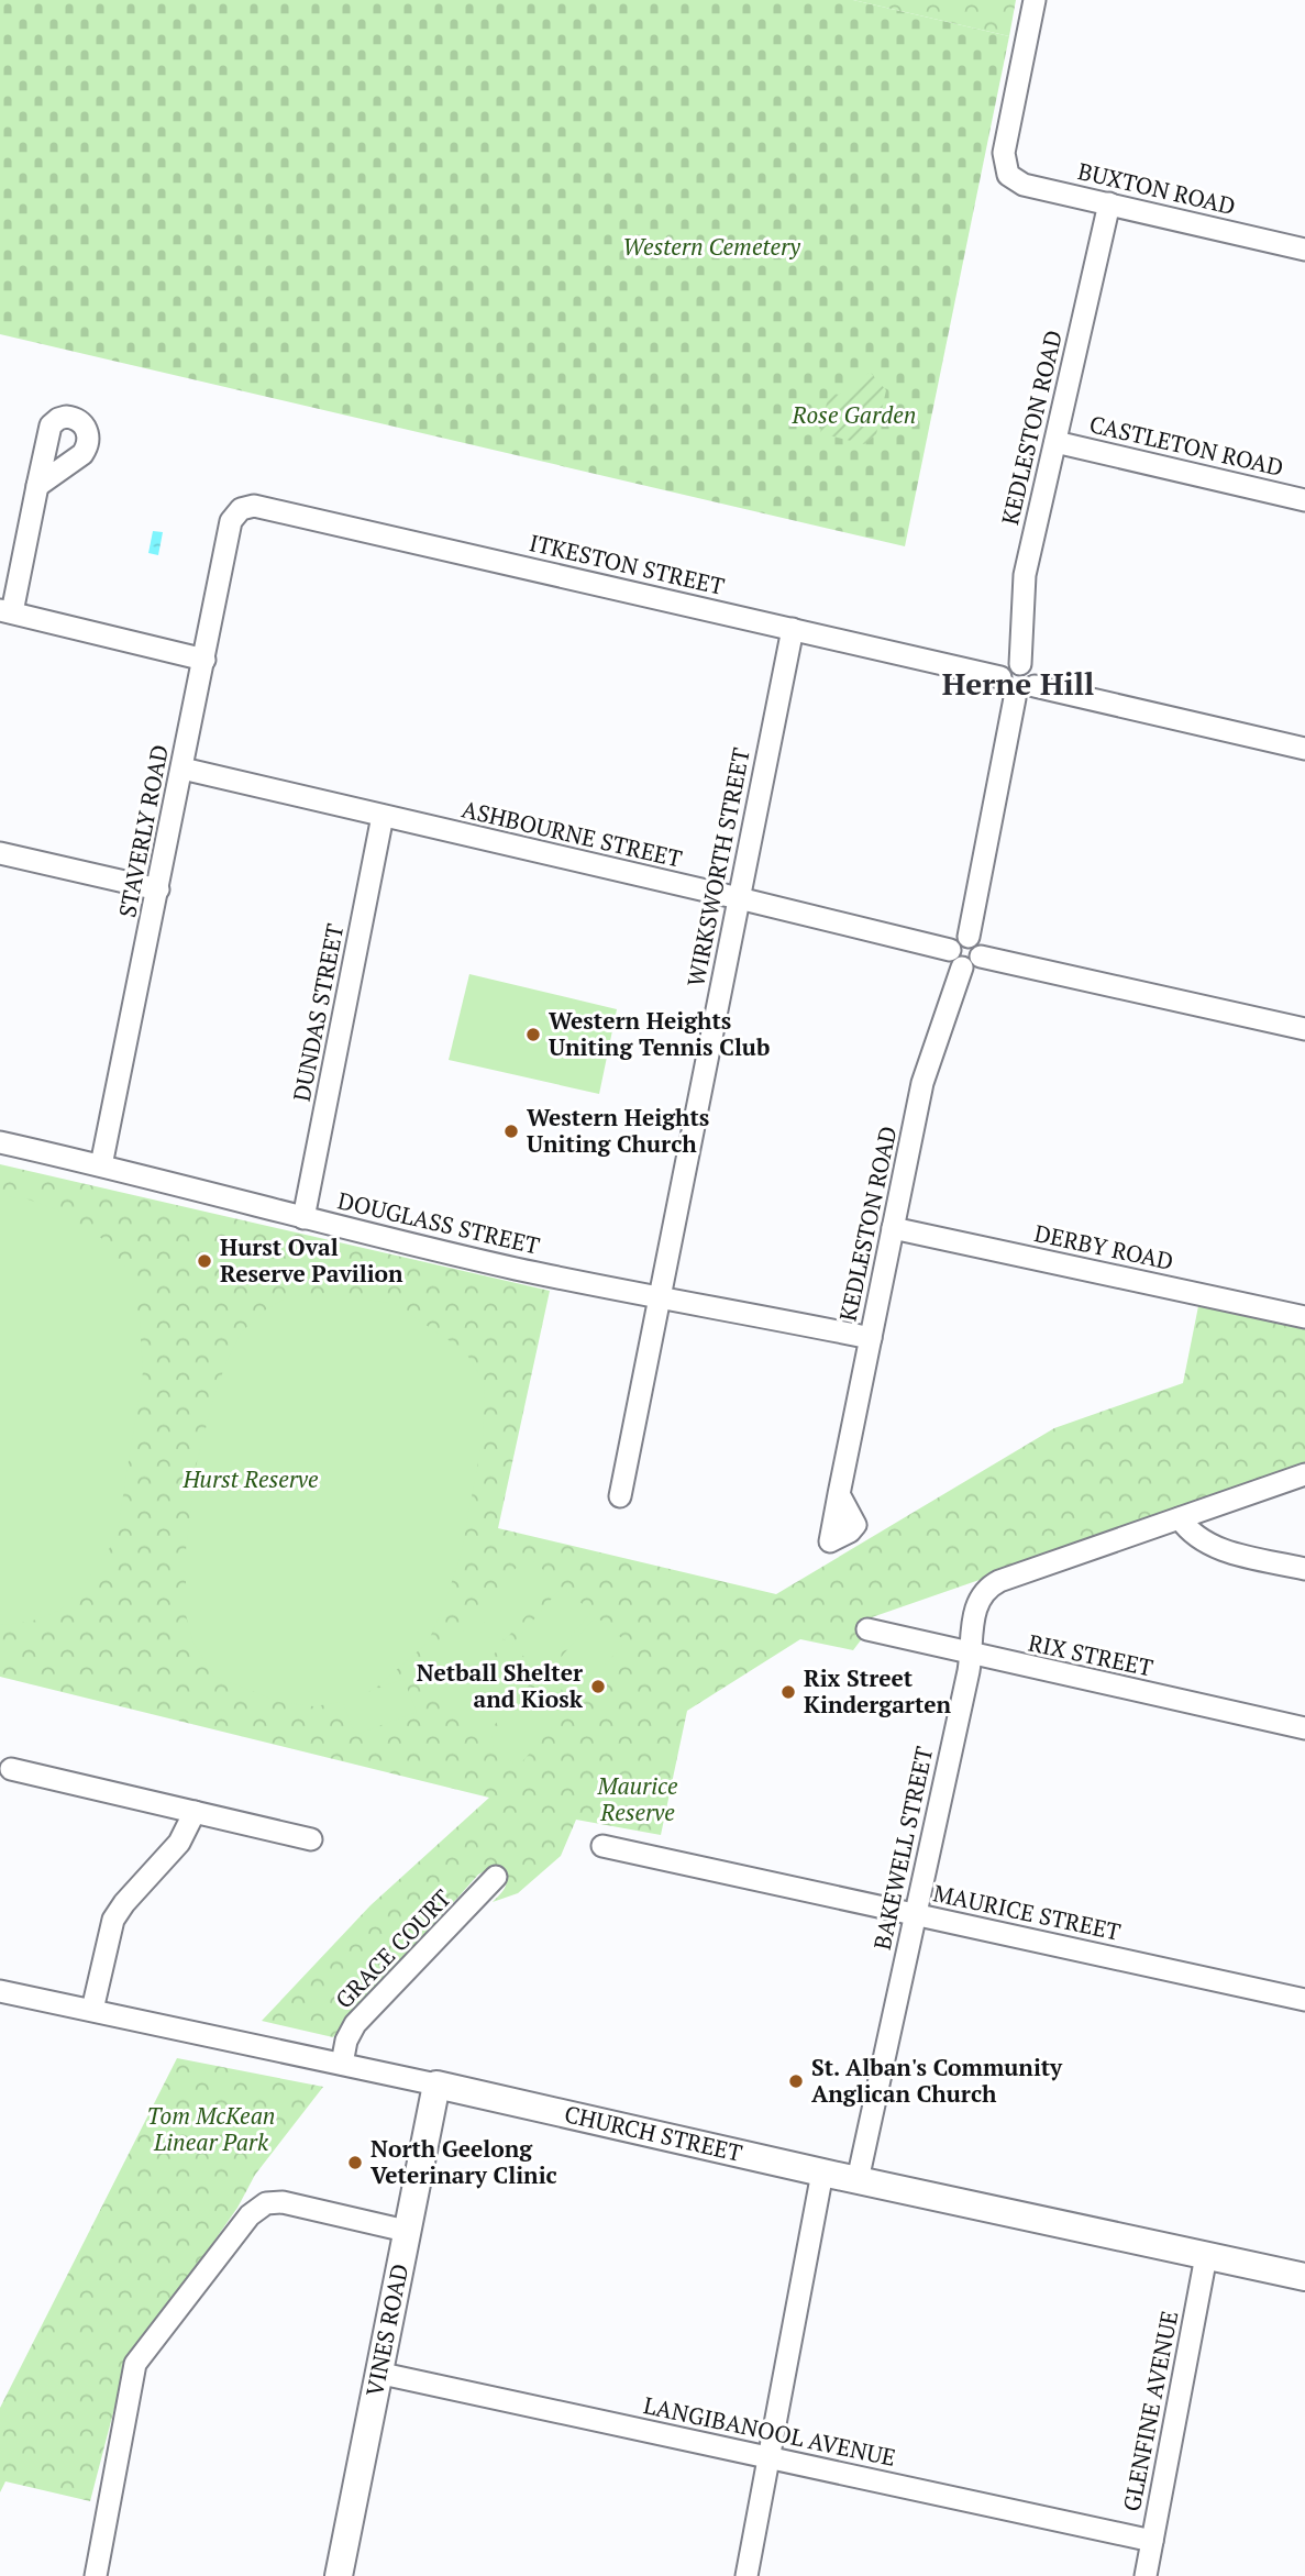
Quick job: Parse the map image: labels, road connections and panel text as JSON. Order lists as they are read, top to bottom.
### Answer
{
  "streets": {
    "main road": ["CHURCH STREET", "VINES ROAD"],
    "street": [
      "BUXTON ROAD",
      "KEDLESTON ROAD",
      "CASTLETON ROAD",
      "ITKESTON STREET",
      "STAVERLY ROAD",
      "ASHBOURNE STREET",
      "WIRKSWORTH STREET",
      "DUNDAS STREET",
      "DOUGLASS STREET",
      "DERBY ROAD",
      "RIX STREET",
      "BAKEWELL STREET",
      "MAURICE STREET",
      "GRACE COURT",
      "GLENFINE AVENUE",
      "LANGIBANOOL AVENUE"
    ]
  },
  "crossings": [
    ["BUXTON ROAD", "KEDLESTON ROAD"],
    ["KEDLESTON ROAD", "CASTLETON ROAD"],
    ["KEDLESTON ROAD", "ITKESTON STREET"],
    ["KEDLESTON ROAD", "ASHBOURNE STREET"],
    ["KEDLESTON ROAD", "DOUGLASS STREET"],
    ["KEDLESTON ROAD", "DERBY ROAD"],
    ["ITKESTON STREET", "STAVERLY ROAD"],
    ["ITKESTON STREET", "WIRKSWORTH STREET"],
    ["STAVERLY ROAD", "ASHBOURNE STREET"],
    ["STAVERLY ROAD", "DOUGLASS STREET"],
    ["ASHBOURNE STREET", "WIRKSWORTH STREET"],
    ["ASHBOURNE STREET", "DUNDAS STREET"],
    ["WIRKSWORTH STREET", "DOUGLASS STREET"],
    ["DUNDAS STREET", "DOUGLASS STREET"],
    ["RIX STREET", "BAKEWELL STREET"],
    ["BAKEWELL STREET", "MAURICE STREET"],
    ["BAKEWELL STREET", "CHURCH STREET"],
    ["GRACE COURT", "CHURCH STREET"],
    ["CHURCH STREET", "VINES ROAD"],
    ["CHURCH STREET", "GLENFINE AVENUE"],
    ["VINES ROAD", "LANGIBANOOL AVENUE"],
    ["GLENFINE AVENUE", "LANGIBANOOL AVENUE"]
  ],
  "districts": ["Herne Hill"],
  "parks": [
    "Western Cemetery",
    "Rose Garden",
    "Hurst Reserve",
    "Maurice Reserve",
    "Tom McKean Linear Park"
  ],
  "places": [
    "Western Heights Uniting Tennis Club",
    "Western Heights Uniting Church",
    "Hurst Oval Reserve Pavilion",
    "Netball Shelter and Kiosk",
    "Rix Street Kindergarten",
    "St. Alban's Community Anglican Church",
    "North Geelong Veterinary Clinic"
  ]
}
